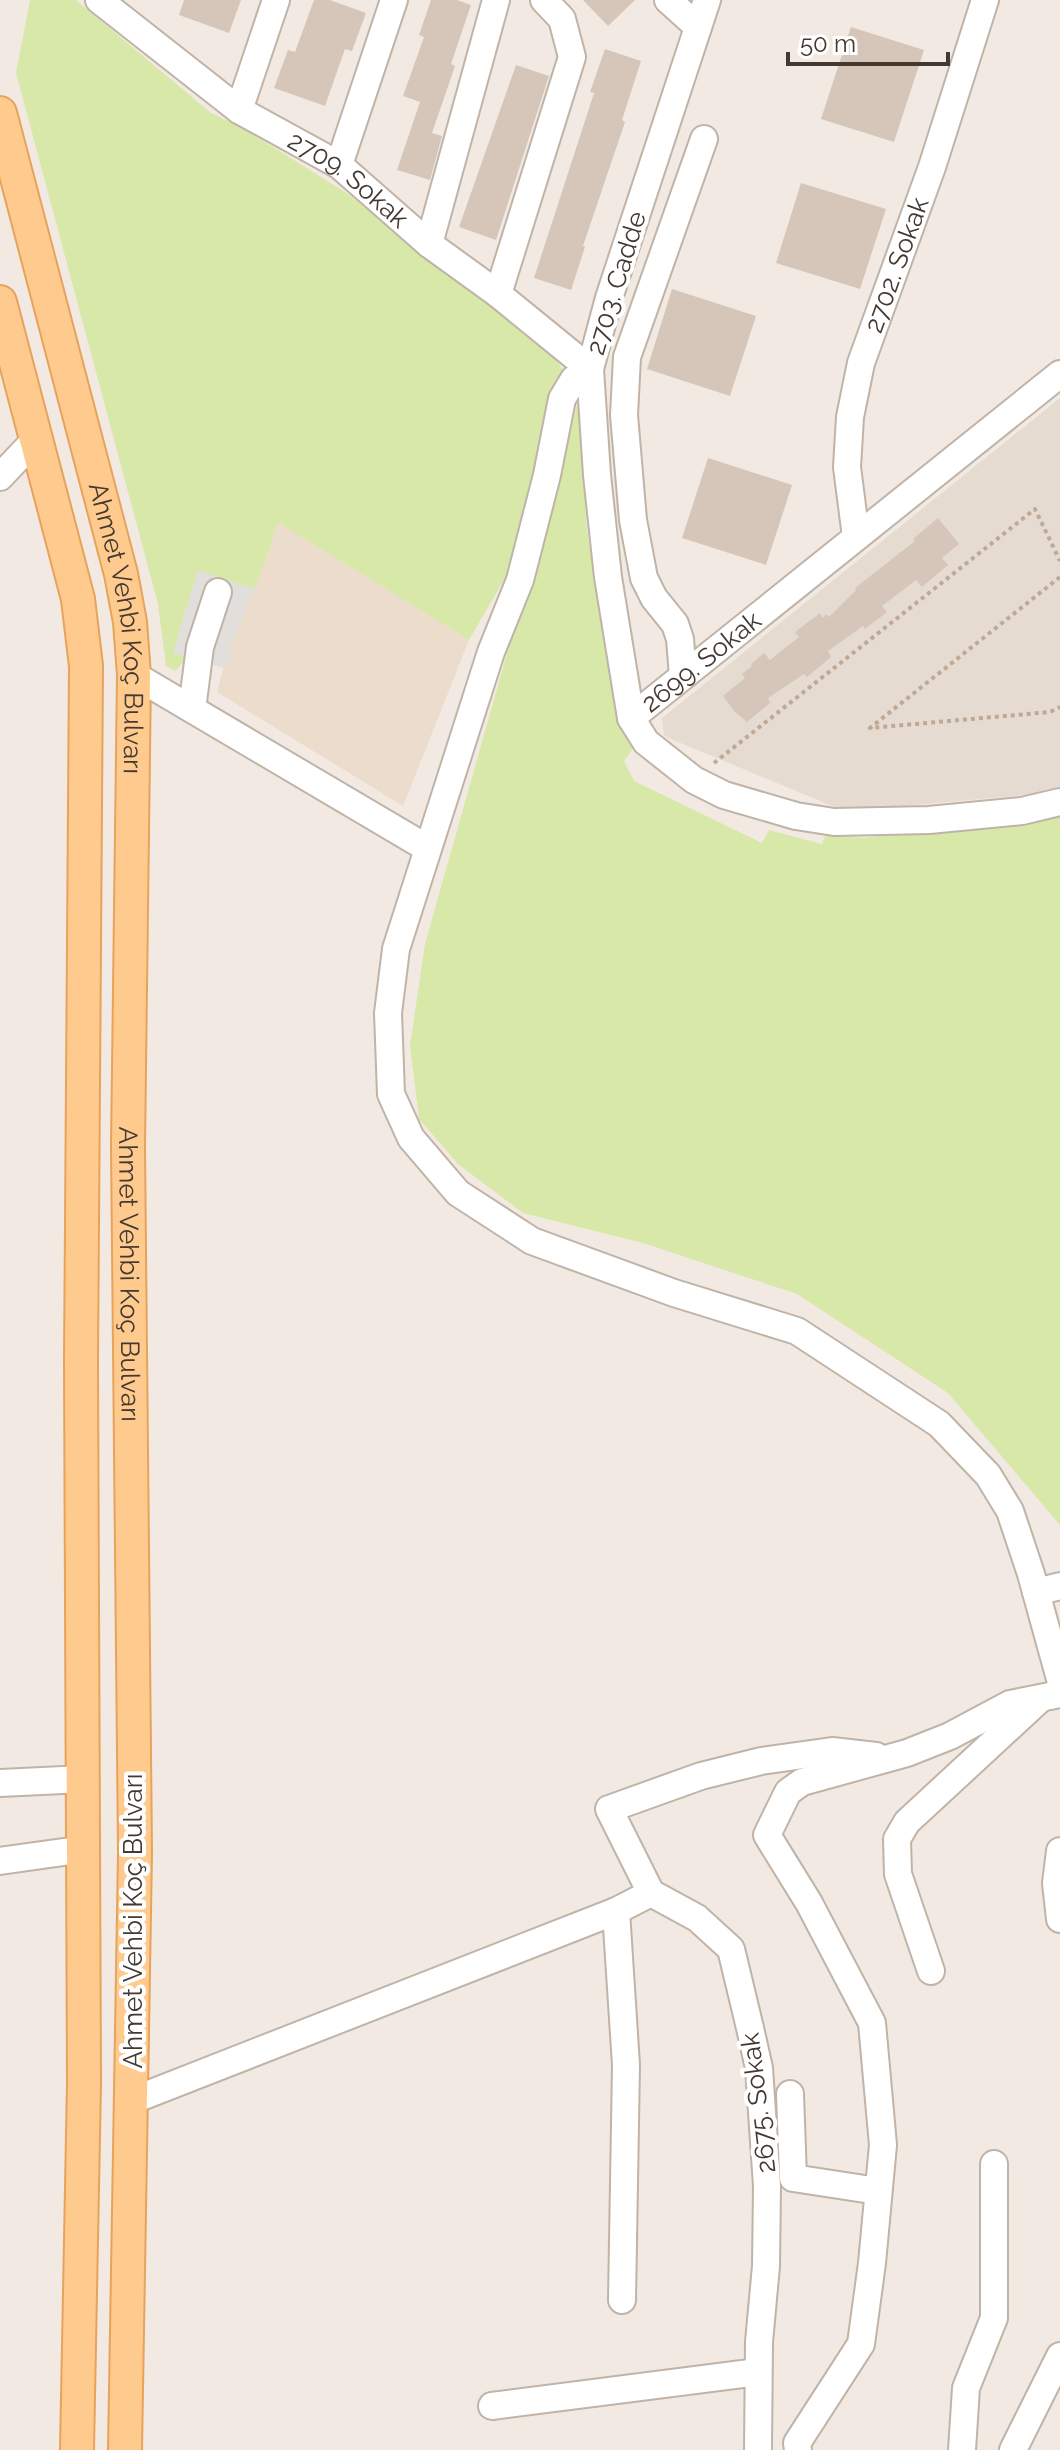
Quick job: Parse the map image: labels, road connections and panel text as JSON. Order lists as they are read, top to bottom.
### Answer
{
  "streets": {
    "main road": ["Ahmet Vehbi Koç Bulvarı"],
    "street": [
      "2709. Sokak",
      "2702. Sokak",
      "2703. Cadde",
      "2699. Sokak",
      "2675. Sokak"
    ]
  },
  "crossings": [
    ["2709. Sokak", "2703. Cadde"],
    ["2702. Sokak", "2699. Sokak"],
    ["2703. Cadde", "2699. Sokak"]
  ],
  "scale_bar": "50 m"
}
